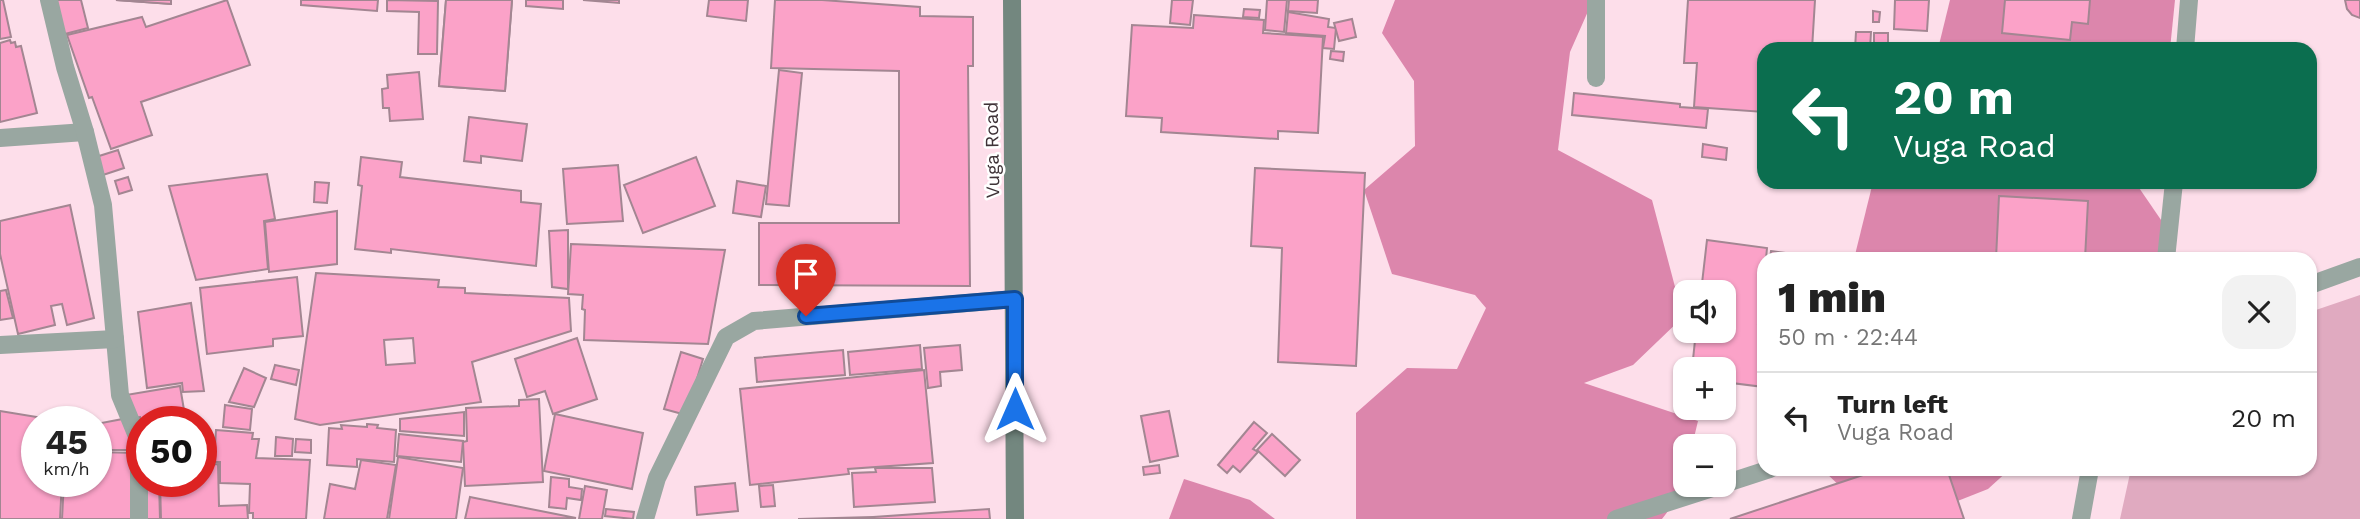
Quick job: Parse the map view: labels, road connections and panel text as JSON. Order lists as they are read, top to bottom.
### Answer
{
  "streets": {
    "main road": ["Vuga Road"]
  },
  "page": {
    "turn": ["20 m", "Vuga Road"],
    "heading": ["1 min", "50 m · 22:44"],
    "map_buttons": ["+", "−"],
    "list": [
      {
        "name": "Turn left",
        "note": "Vuga Road",
        "value": "20 m"
      }
    ],
    "speed": "45 km/h",
    "limit": "50"
  }
}
